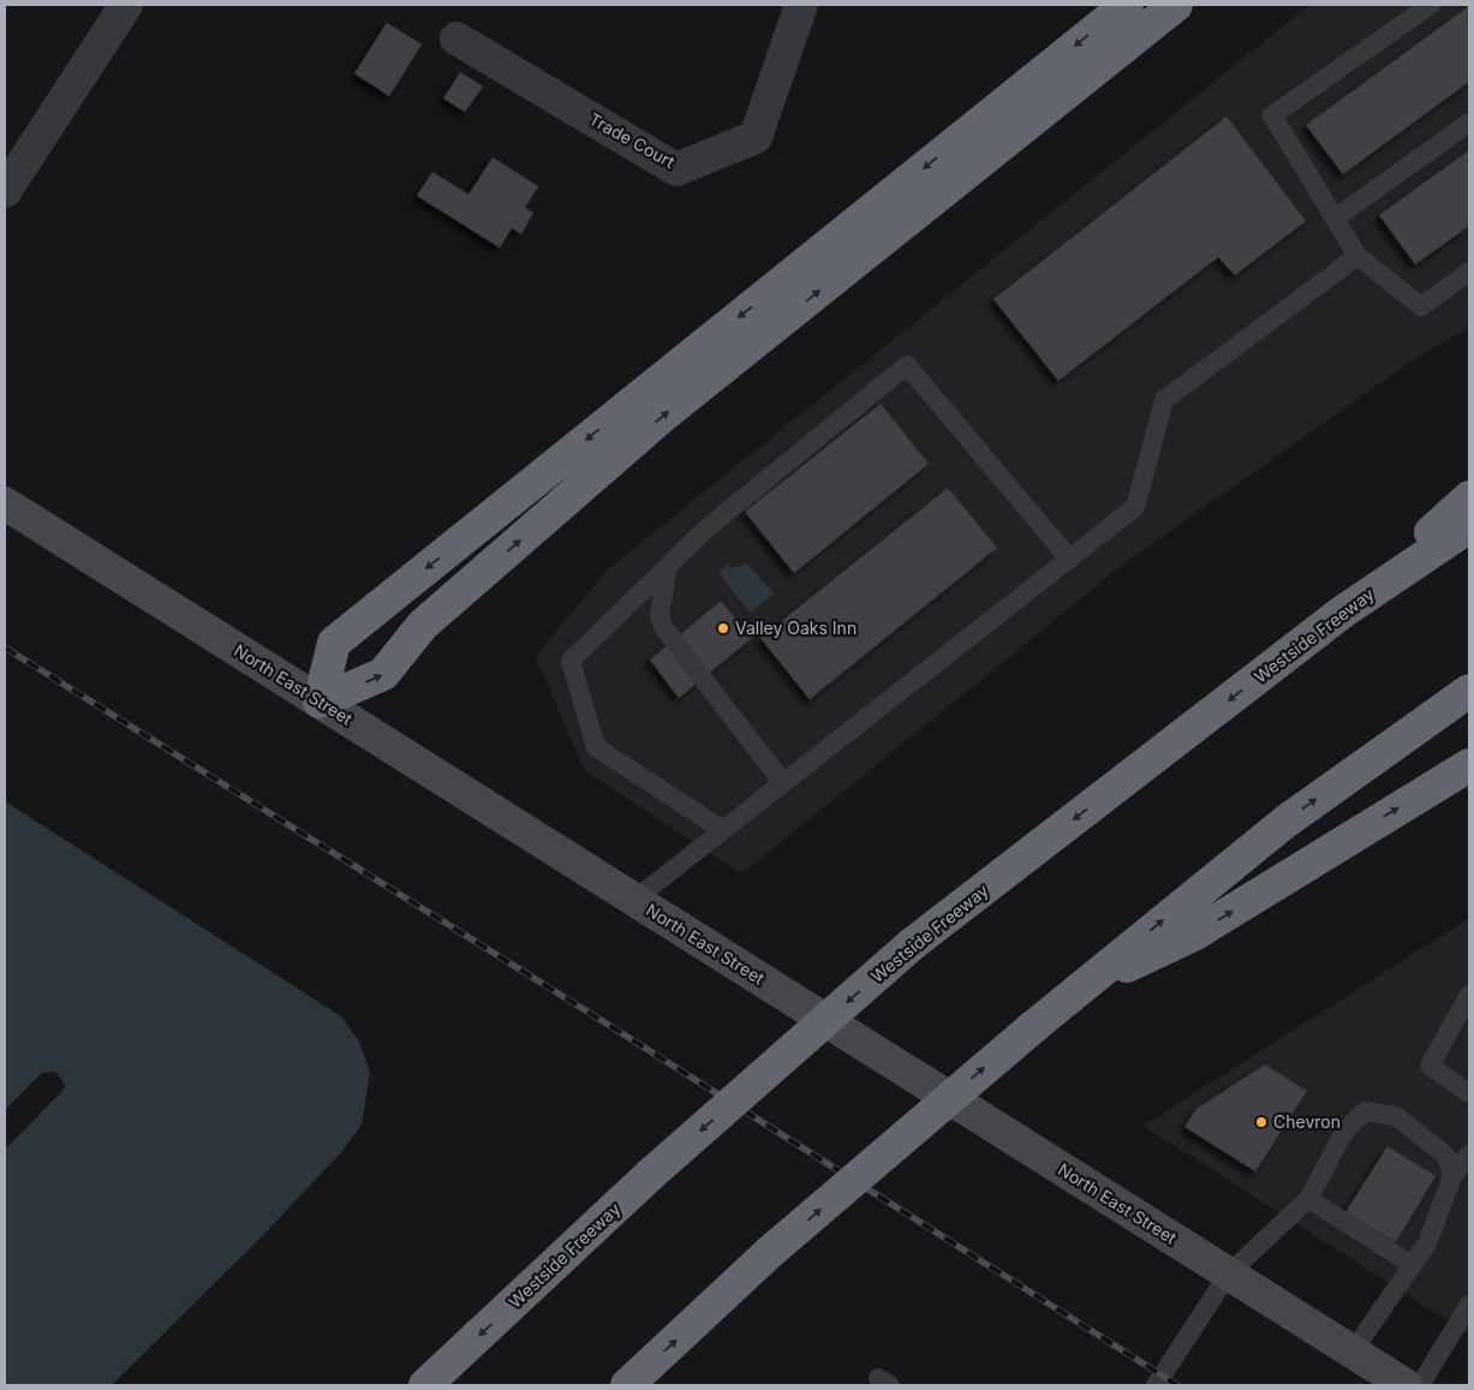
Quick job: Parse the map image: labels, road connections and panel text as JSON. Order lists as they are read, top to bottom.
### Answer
{
  "streets": {
    "highway": ["Westside Freeway"],
    "main road": ["North East Street"],
    "street": ["Trade Court"]
  },
  "places": ["Valley Oaks Inn", "Chevron"]
}
